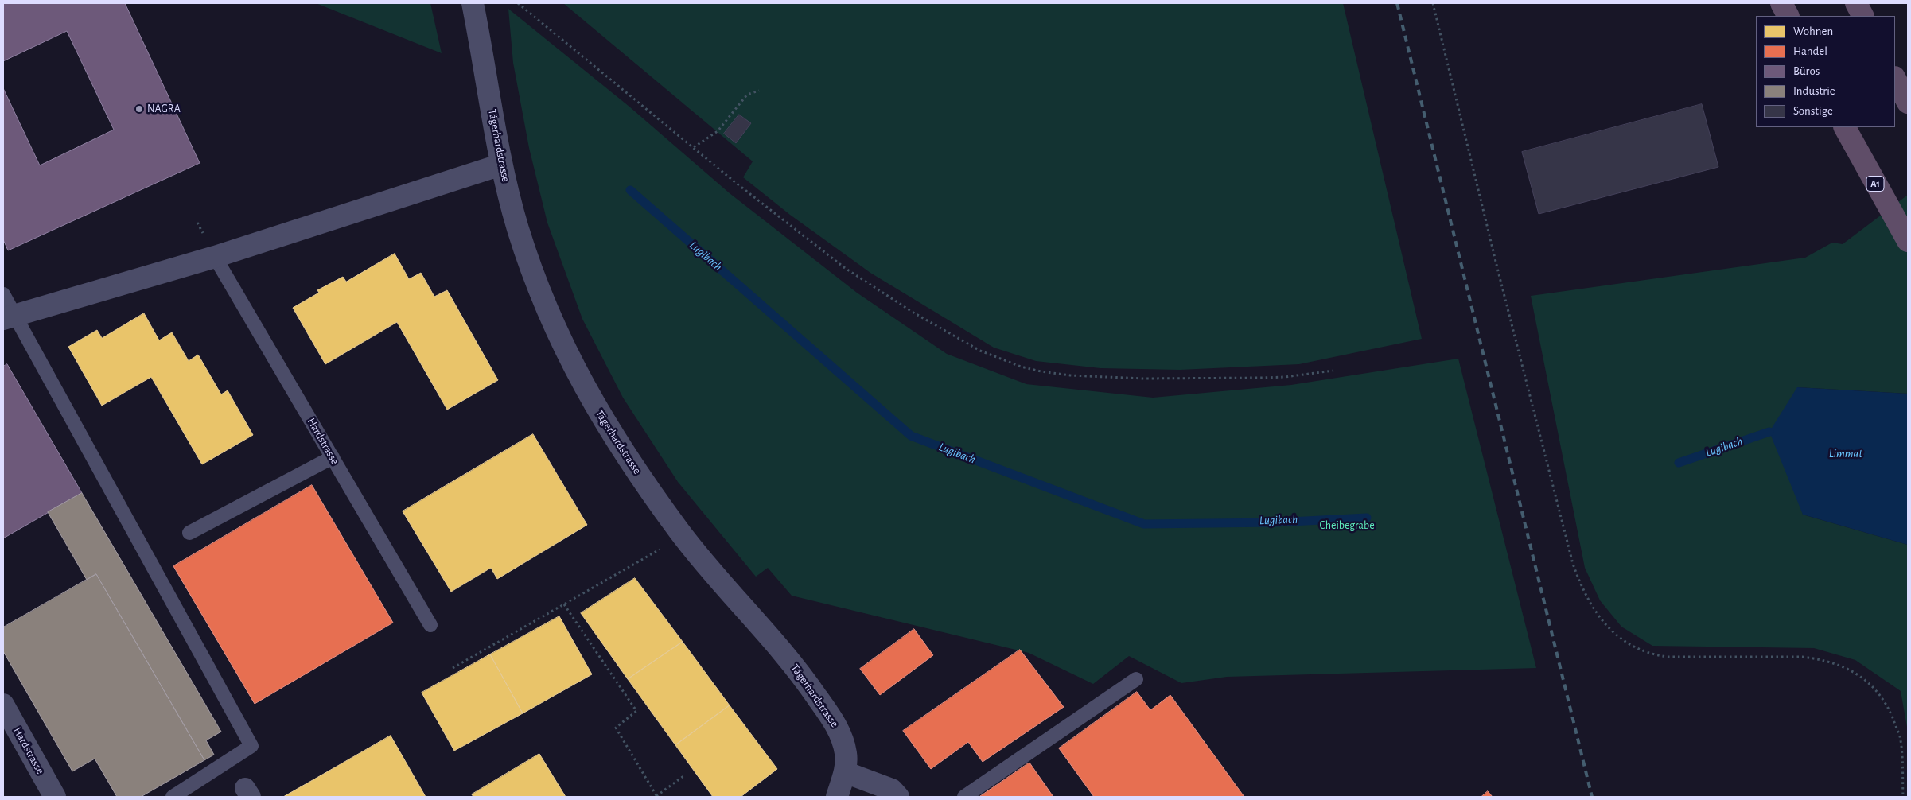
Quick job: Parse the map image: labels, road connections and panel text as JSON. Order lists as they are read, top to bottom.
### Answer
{
  "streets": {
    "highway": ["A1"],
    "street": ["Tägerhardstrasse", "Hardstrasse"]
  },
  "water": ["Lugibach", "Limmat"],
  "parks": ["Cheibegrabe"],
  "places": ["NAGRA"],
  "legend": [
    "Wohnen",
    "Handel",
    "Büros",
    "Industrie",
    "Sonstige"
  ]
}
